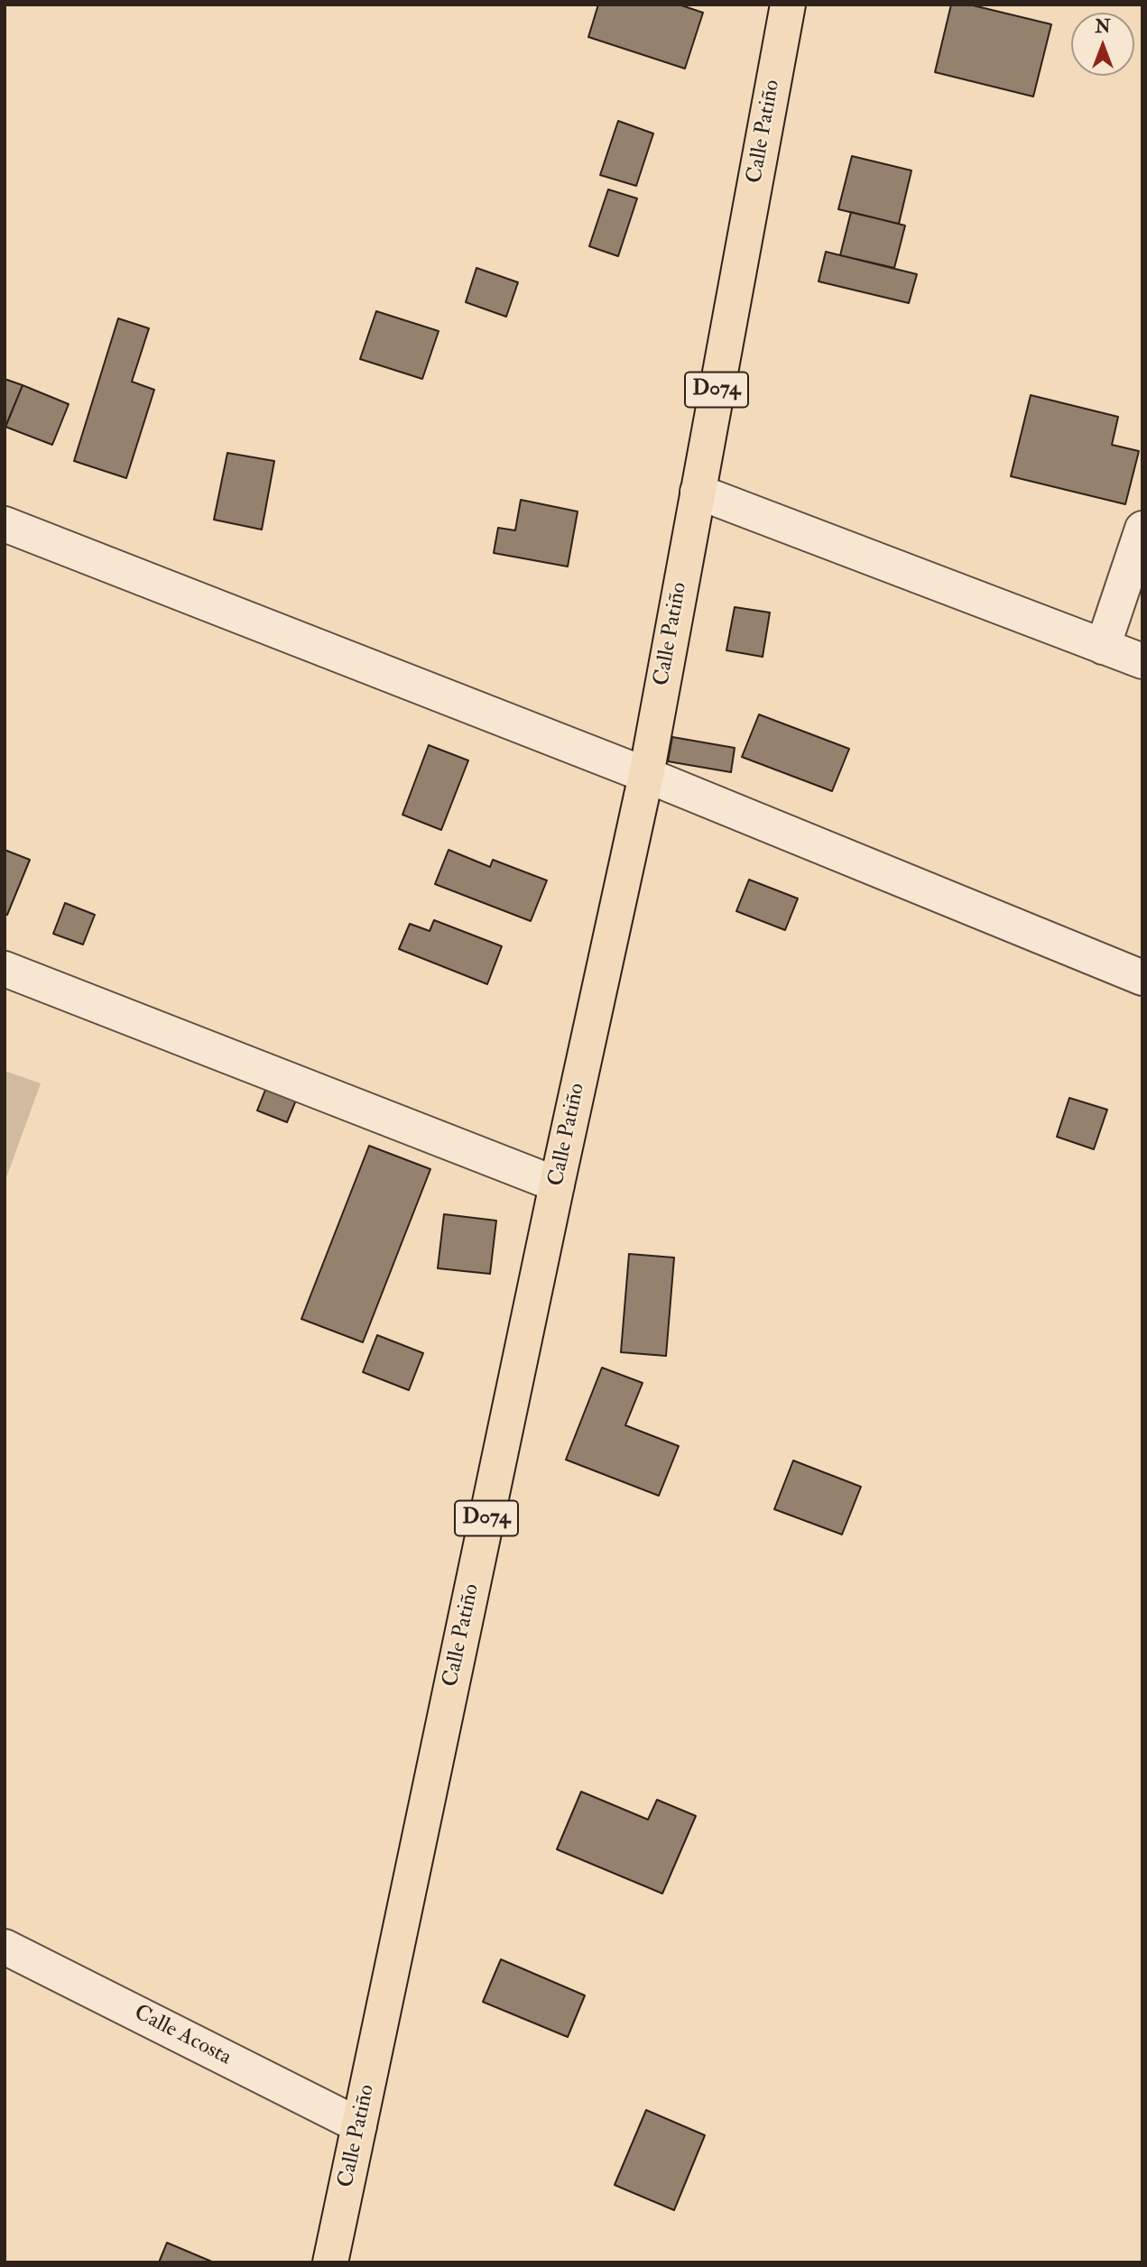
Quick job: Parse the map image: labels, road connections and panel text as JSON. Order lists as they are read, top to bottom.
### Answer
{
  "streets": {
    "main road": ["Calle Patiño", "D074"],
    "street": ["Calle Acosta"]
  },
  "crossings": [
    ["Calle Patiño", "Calle Acosta"]
  ],
  "north": "top"
}
